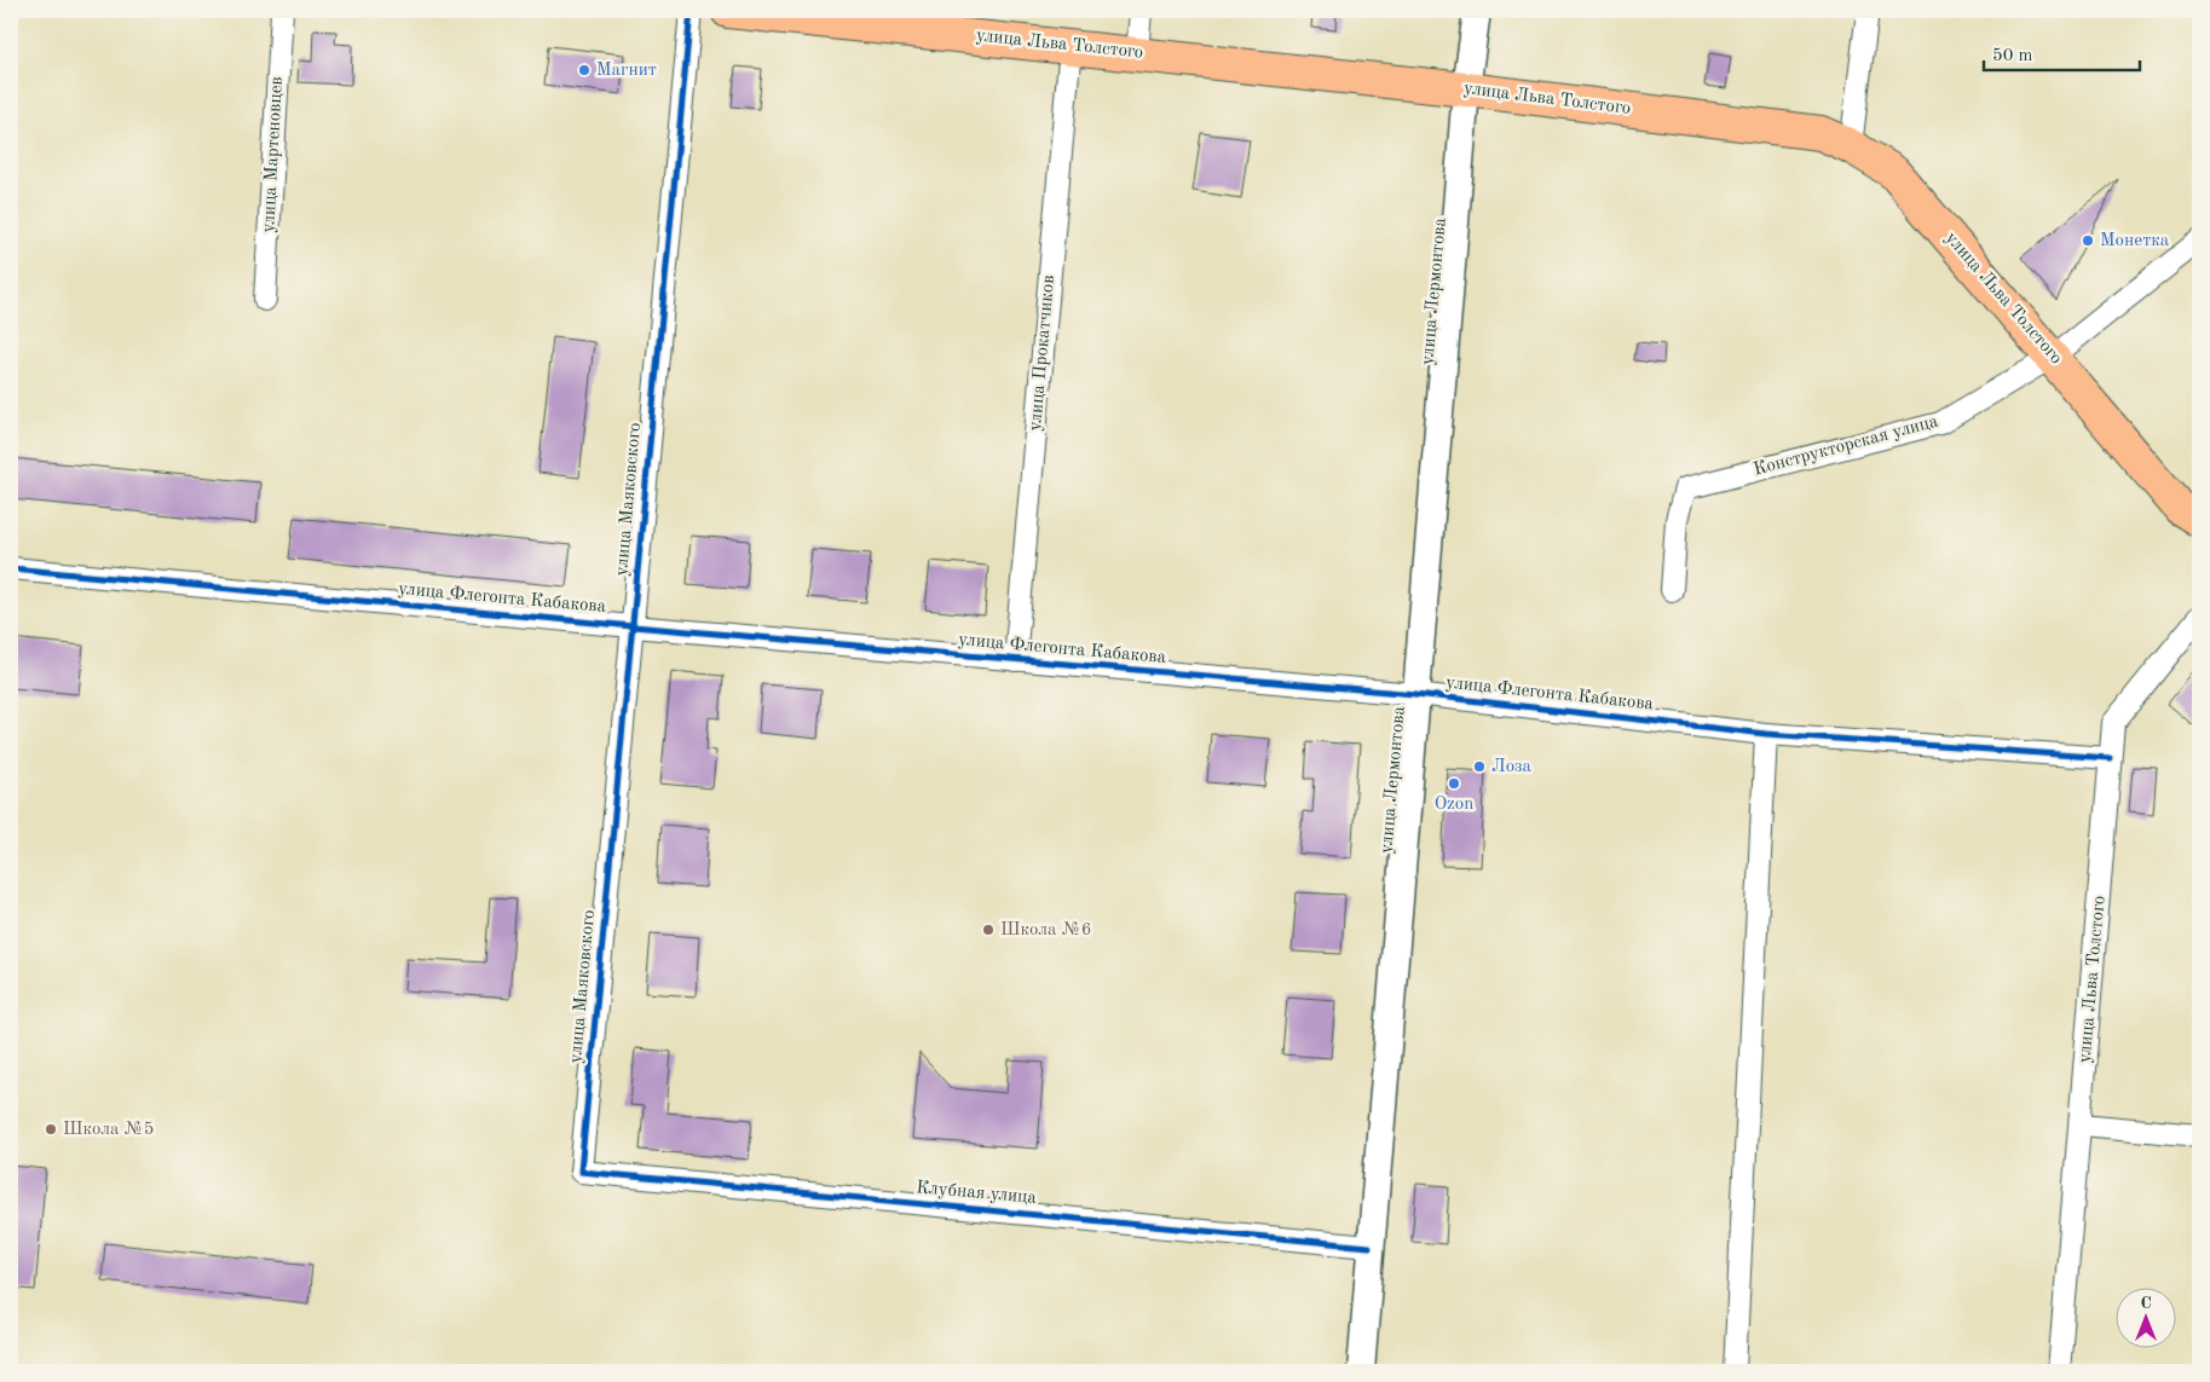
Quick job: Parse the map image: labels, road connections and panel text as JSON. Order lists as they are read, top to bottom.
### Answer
{
  "streets": {
    "main road": ["улица Льва Толстого"],
    "street": [
      "улица Мартеновцев",
      "улица Лермонтова",
      "улица Прокатчиков",
      "Конструкторская улица",
      "улица Маяковского",
      "улица Флегонта Кабакова",
      "Клубная улица"
    ]
  },
  "crossings": [
    ["улица Льва Толстого", "улица Лермонтова"],
    ["улица Льва Толстого", "улица Прокатчиков"],
    ["улица Льва Толстого", "Конструкторская улица"],
    ["улица Льва Толстого", "улица Флегонта Кабакова"],
    ["улица Лермонтова", "улица Флегонта Кабакова"],
    ["улица Лермонтова", "Клубная улица"],
    ["улица Прокатчиков", "улица Флегонта Кабакова"],
    ["улица Маяковского", "улица Флегонта Кабакова"],
    ["улица Маяковского", "Клубная улица"]
  ],
  "places": [
    "Магнит",
    "Монетка",
    "Лоза",
    "Ozon",
    "Школа №6",
    "Школа №5"
  ],
  "scale_bar": "50 m",
  "north": "top"
}
